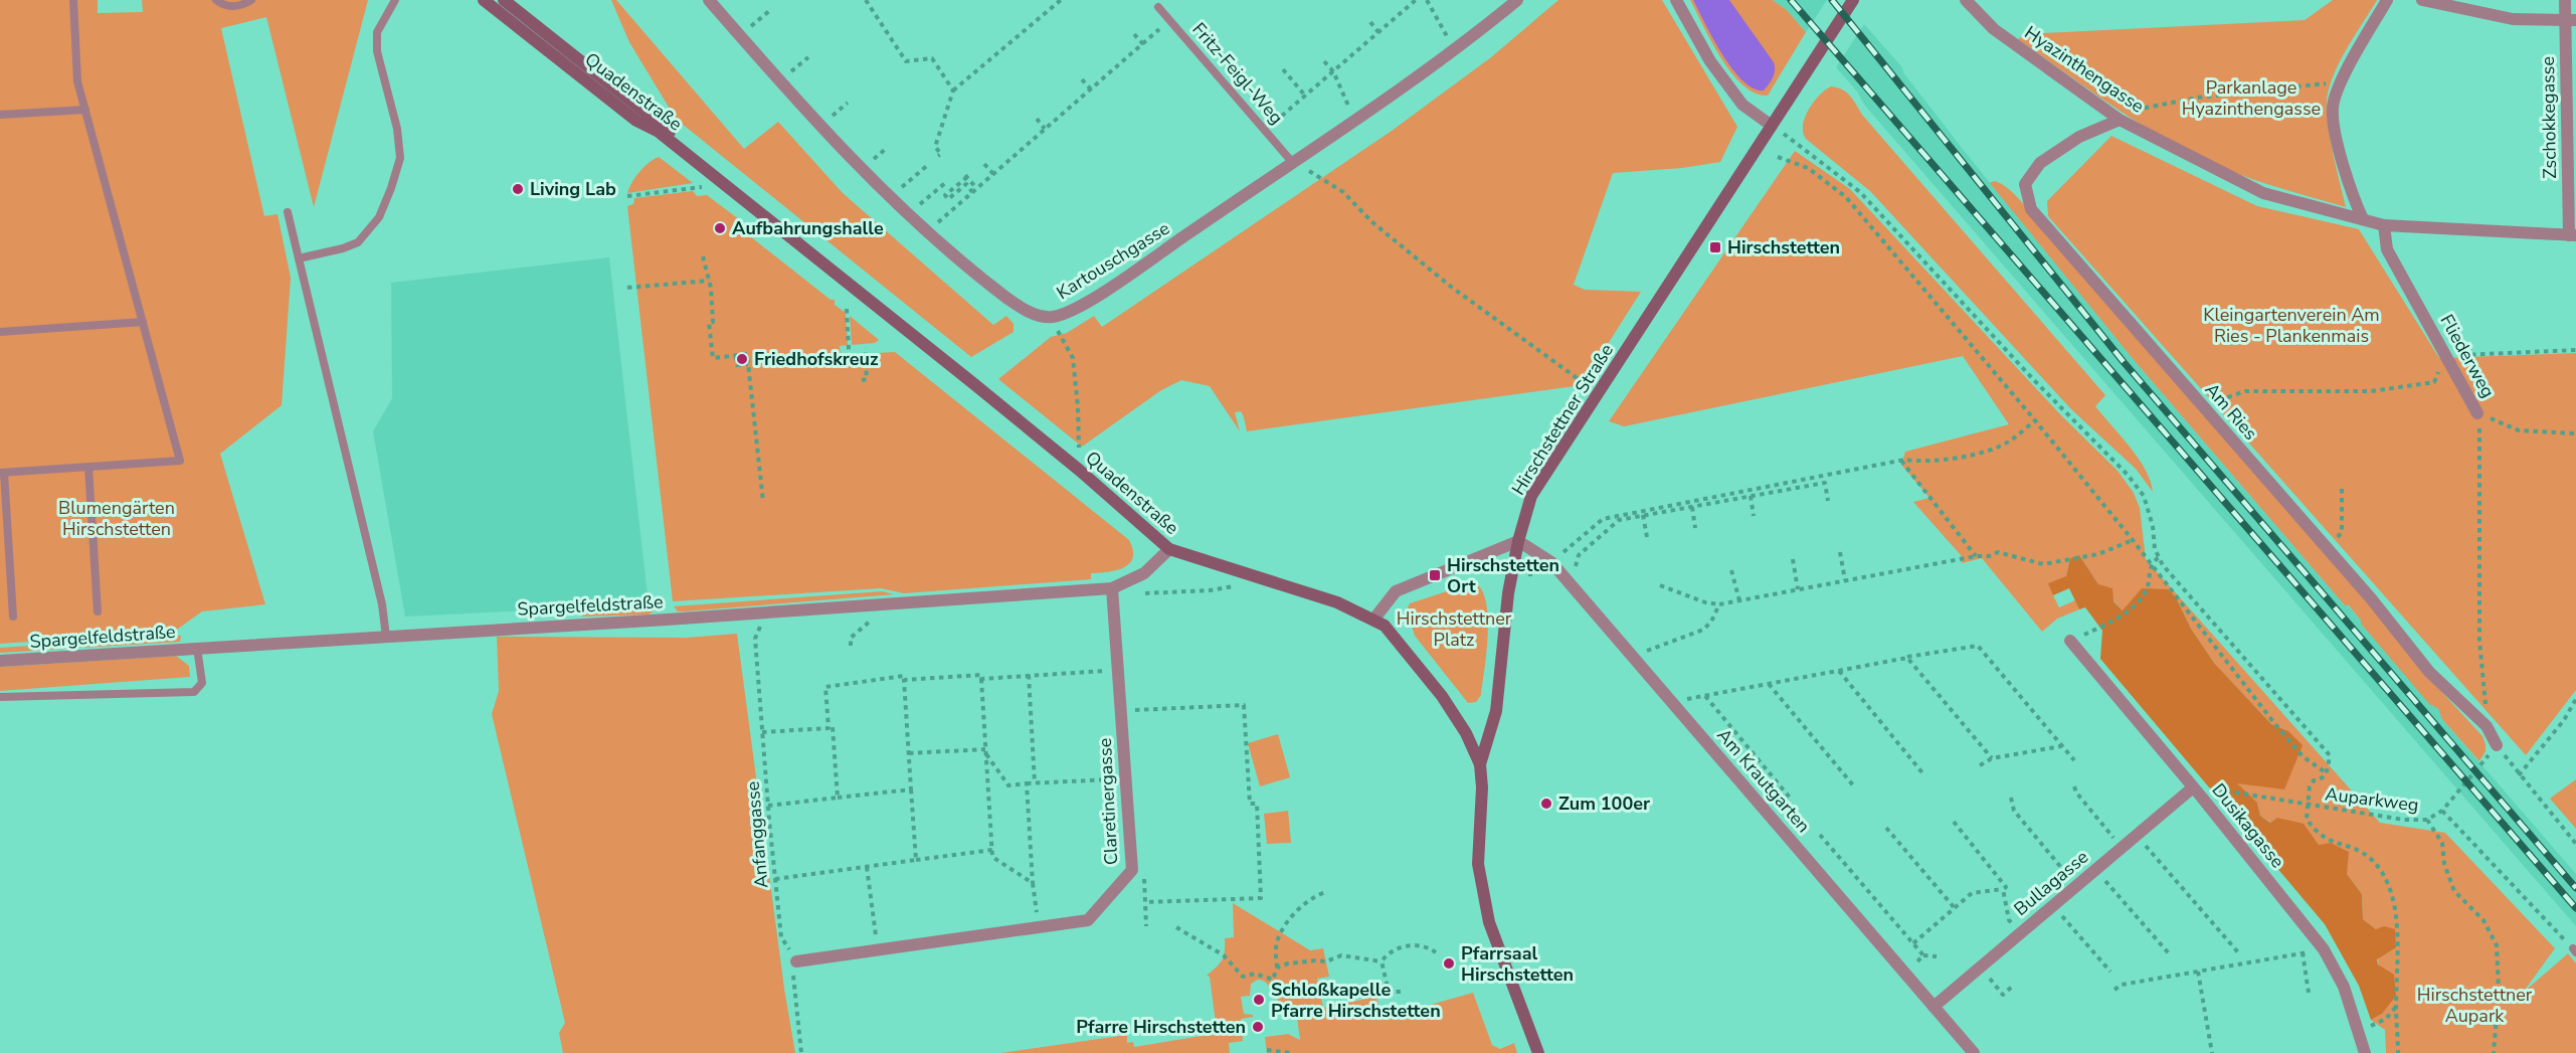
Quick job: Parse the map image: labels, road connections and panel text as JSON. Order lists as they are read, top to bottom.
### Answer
{
  "streets": {
    "street": [
      "Hyazinthengasse",
      "Quadenstraße",
      "Zschokkegasse",
      "Kartouschgasse",
      "Fliederweg",
      "Am Ries",
      "Hirschstettner Straße",
      "Spargelfeldstraße",
      "Am Krautgarten",
      "Claretinergasse",
      "Dusikagasse",
      "Bullagasse"
    ],
    "lane": ["Fritz-Feigl-Weg"],
    "path": ["Auparkweg", "Anfanggasse"]
  },
  "crossings": [
    ["Hyazinthengasse", "Zschokkegasse"],
    ["Hyazinthengasse", "Fliederweg"],
    ["Hyazinthengasse", "Am Ries"],
    ["Fritz-Feigl-Weg", "Kartouschgasse"],
    ["Quadenstraße", "Hirschstettner Straße"],
    ["Quadenstraße", "Spargelfeldstraße"],
    ["Am Ries", "Auparkweg"],
    ["Hirschstettner Straße", "Am Krautgarten"],
    ["Spargelfeldstraße", "Claretinergasse"],
    ["Spargelfeldstraße", "Anfanggasse"],
    ["Am Krautgarten", "Bullagasse"],
    ["Claretinergasse", "Anfanggasse"],
    ["Dusikagasse", "Bullagasse"]
  ],
  "parks": [
    "Parkanlage Hyazinthengasse",
    "Kleingartenverein Am Ries - Plankenmais",
    "Blumengärten Hirschstetten",
    "Hirschstettner Platz",
    "Hirschstettner Aupark"
  ],
  "places": {
    "other": [
      "Living Lab",
      "Aufbahrungshalle",
      "Friedhofskreuz",
      "Zum 100er",
      "Pfarrsaal Hirschstetten",
      "Schloßkapelle Pfarre Hirschstetten",
      "Pfarre Hirschstetten"
    ],
    "transit": ["Hirschstetten", "Hirschstetten Ort"]
  }
}
